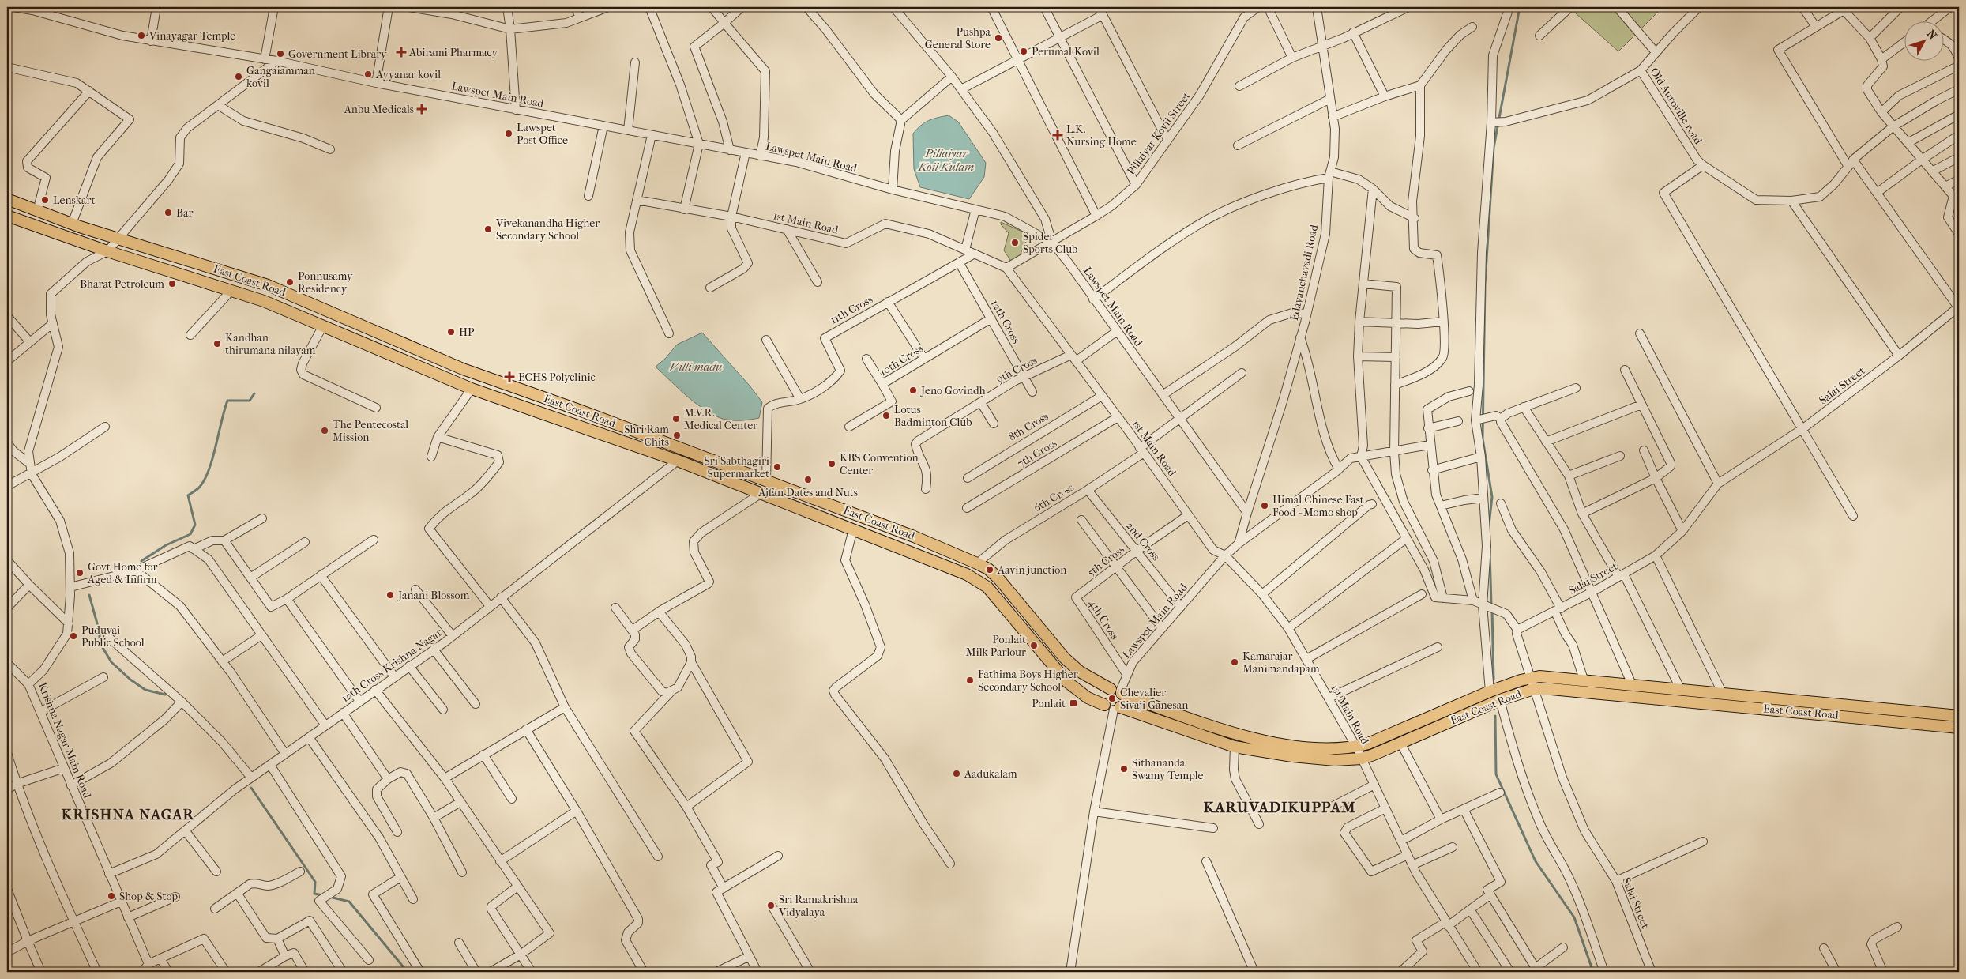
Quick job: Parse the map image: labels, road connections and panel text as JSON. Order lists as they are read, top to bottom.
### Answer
{
  "streets": {
    "highway": ["East Coast Road"],
    "street": [
      "Lawspet Main Road",
      "Old Auroville road",
      "Pillaiyar Kovil Street",
      "1st Main Road",
      "Edayanchavadi Road",
      "11th Cross",
      "12th Cross",
      "10th Cross",
      "9th Cross",
      "Salai Street",
      "8th Cross",
      "7th Cross",
      "6th Cross",
      "2nd Cross",
      "5th Cross",
      "4th Cross",
      "12th Cross Krishna Nagar",
      "Krishna Nagar Main Road"
    ]
  },
  "crossings": [
    ["Lawspet Main Road", "Pillaiyar Kovil Street"],
    ["Lawspet Main Road", "1st Main Road"],
    ["Lawspet Main Road", "Edayanchavadi Road"],
    ["Lawspet Main Road", "East Coast Road"],
    ["Lawspet Main Road", "9th Cross"],
    ["Lawspet Main Road", "6th Cross"],
    ["Lawspet Main Road", "2nd Cross"],
    ["Lawspet Main Road", "4th Cross"],
    ["Pillaiyar Kovil Street", "1st Main Road"],
    ["1st Main Road", "East Coast Road"],
    ["1st Main Road", "11th Cross"],
    ["1st Main Road", "9th Cross"],
    ["1st Main Road", "8th Cross"],
    ["1st Main Road", "7th Cross"],
    ["1st Main Road", "6th Cross"],
    ["1st Main Road", "5th Cross"],
    ["East Coast Road", "11th Cross"],
    ["East Coast Road", "Salai Street"],
    ["East Coast Road", "6th Cross"],
    ["East Coast Road", "12th Cross Krishna Nagar"],
    ["East Coast Road", "Krishna Nagar Main Road"],
    ["11th Cross", "12th Cross"],
    ["12th Cross", "10th Cross"],
    ["12th Cross", "9th Cross"],
    ["6th Cross", "2nd Cross"],
    ["2nd Cross", "5th Cross"],
    ["5th Cross", "4th Cross"],
    ["12th Cross Krishna Nagar", "Krishna Nagar Main Road"]
  ],
  "districts": ["KARUVADIKUPPAM", "KRISHNA NAGAR"],
  "water": ["Pillaiyar Koil Kulam", "Villi madu"],
  "places": {
    "other": [
      "Vinayagar Temple",
      "Pushpa General Store",
      "Perumal Kovil",
      "Government Library",
      "Ayyanar kovil",
      "Gangaiamman kovil",
      "Lawspet Post Office",
      "Lenskart",
      "Bar",
      "Vivekanandha Higher Secondary School",
      "Spider Sports Club",
      "Ponnusamy Residency",
      "Bharat Petroleum",
      "HP",
      "Kandhan thirumana nilayam",
      "Jeno Govindh",
      "Lotus Badminton Club",
      "M.V.R. Medical Center",
      "The Pentecostal Mission",
      "Shri Ram Chits",
      "KBS Convention Center",
      "Sri Sabthagiri Supermarket",
      "Ajfan Dates and Nuts",
      "Himal Chinese Fast Food - Momo shop",
      "Aavin junction",
      "Govt Home for Aged & Infirm",
      "Janani Blossom",
      "Puduvai Public School",
      "Ponlait Milk Parlour",
      "Kamarajar Manimandapam",
      "Fathima Boys Higher Secondary School",
      "Chevalier Sivaji Ganesan",
      "Sithananda Swamy Temple",
      "Aadukalam",
      "Shop & Stop",
      "Sri Ramakrishna Vidyalaya"
    ],
    "health": [
      "Abirami Pharmacy",
      "Anbu Medicals",
      "L.K. Nursing Home",
      "ECHS Polyclinic"
    ],
    "transit": ["Ponlait"]
  },
  "north": "top right"
}
